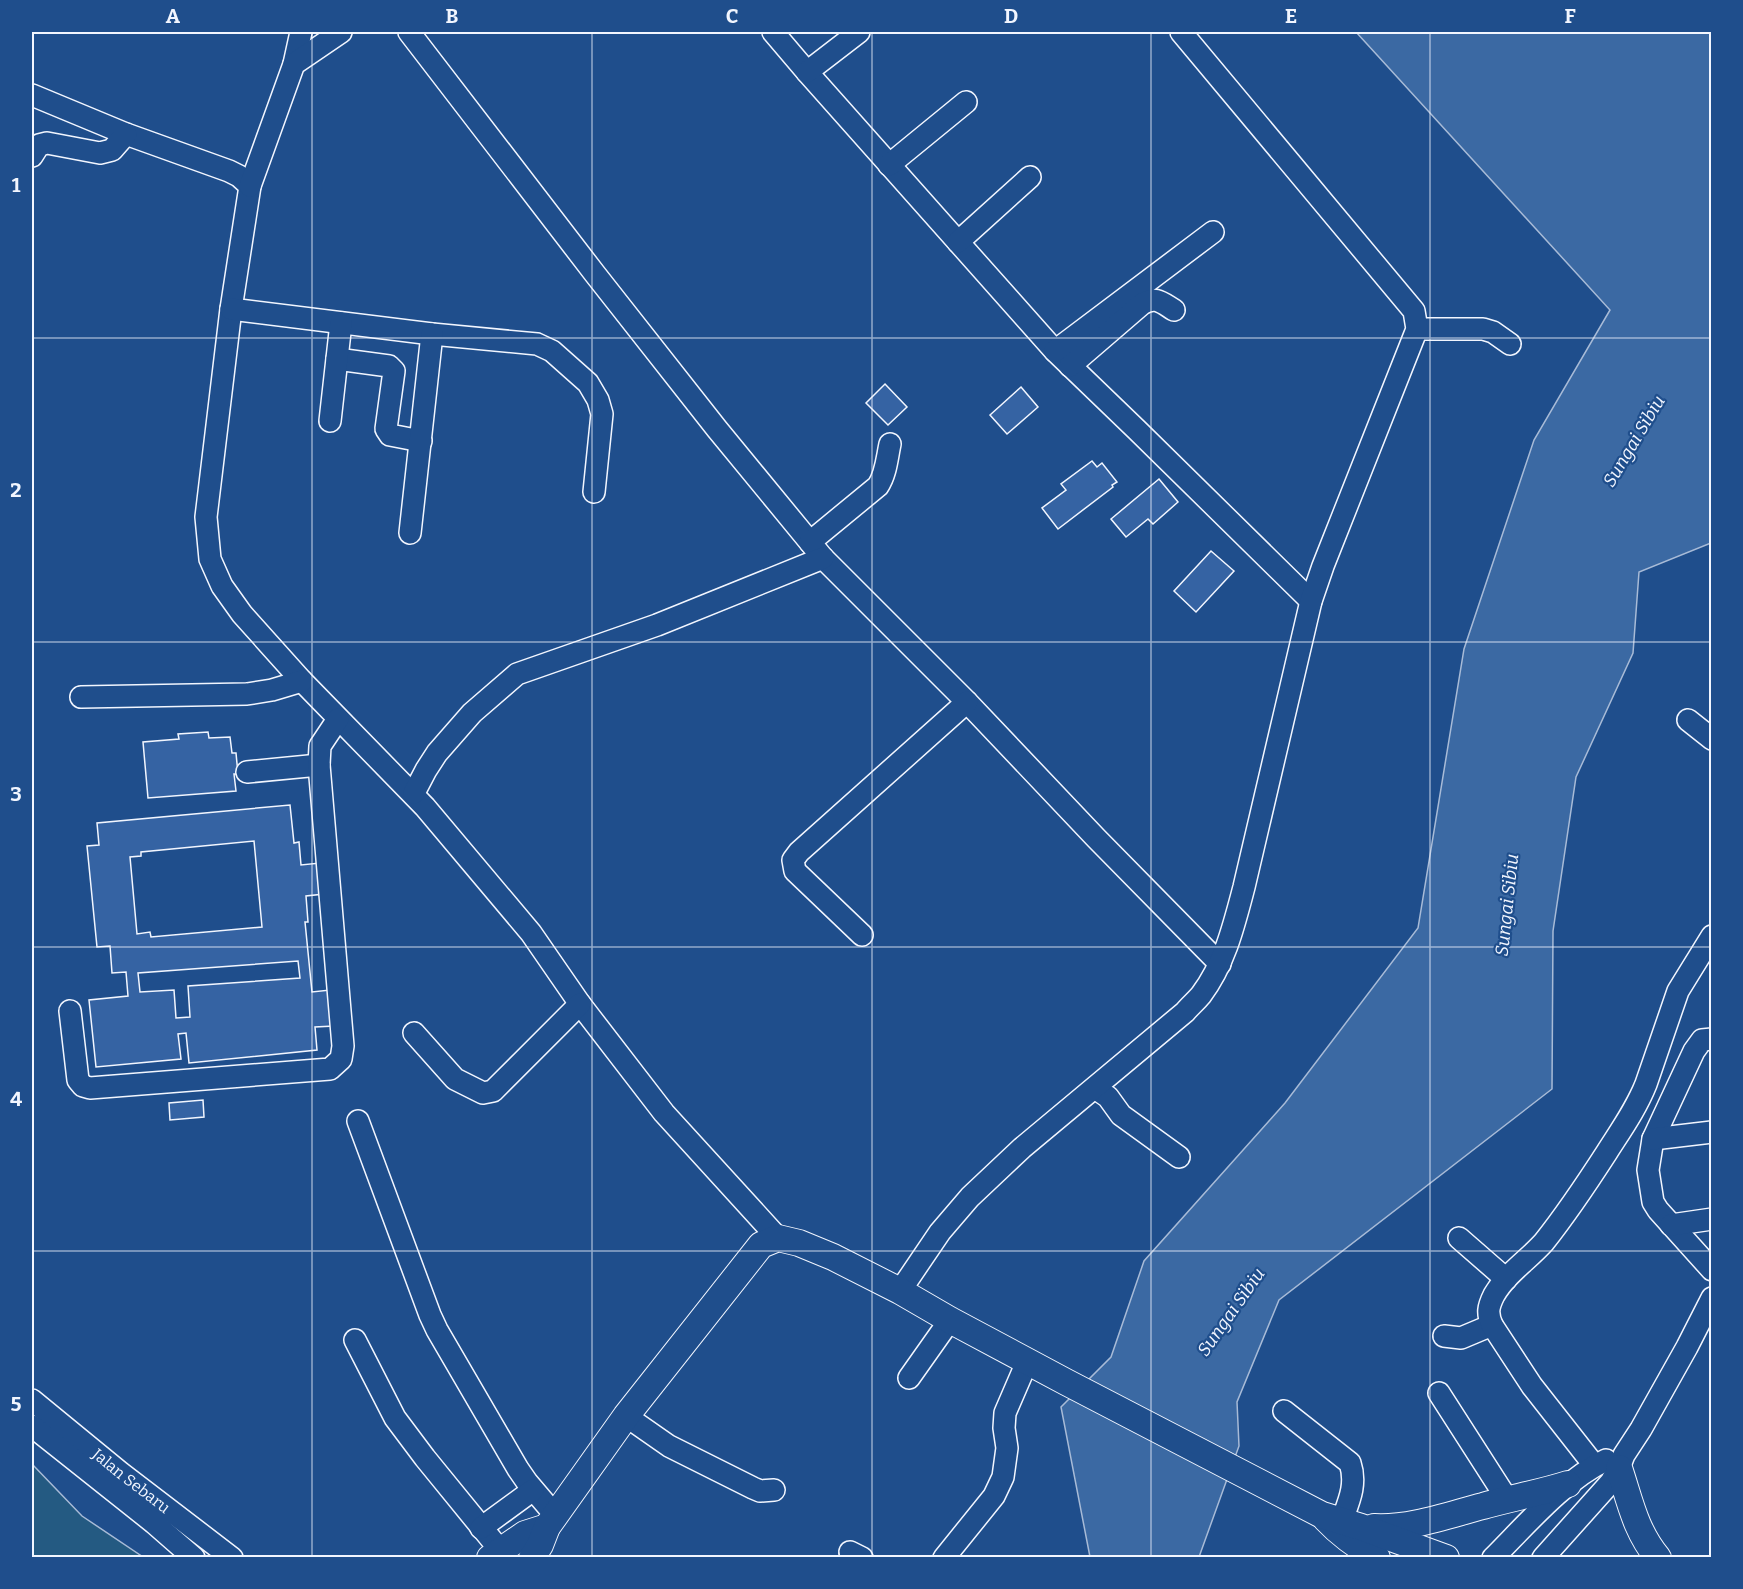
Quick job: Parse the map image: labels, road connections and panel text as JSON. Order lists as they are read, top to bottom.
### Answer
{
  "streets": {
    "street": ["Jalan Sebaru"]
  },
  "water": ["Sungai Sibiu"],
  "grid": {
    "columns": [
      "A",
      "B",
      "C",
      "D",
      "E",
      "F"
    ],
    "rows": [
      "1",
      "2",
      "3",
      "4",
      "5"
    ]
  }
}
